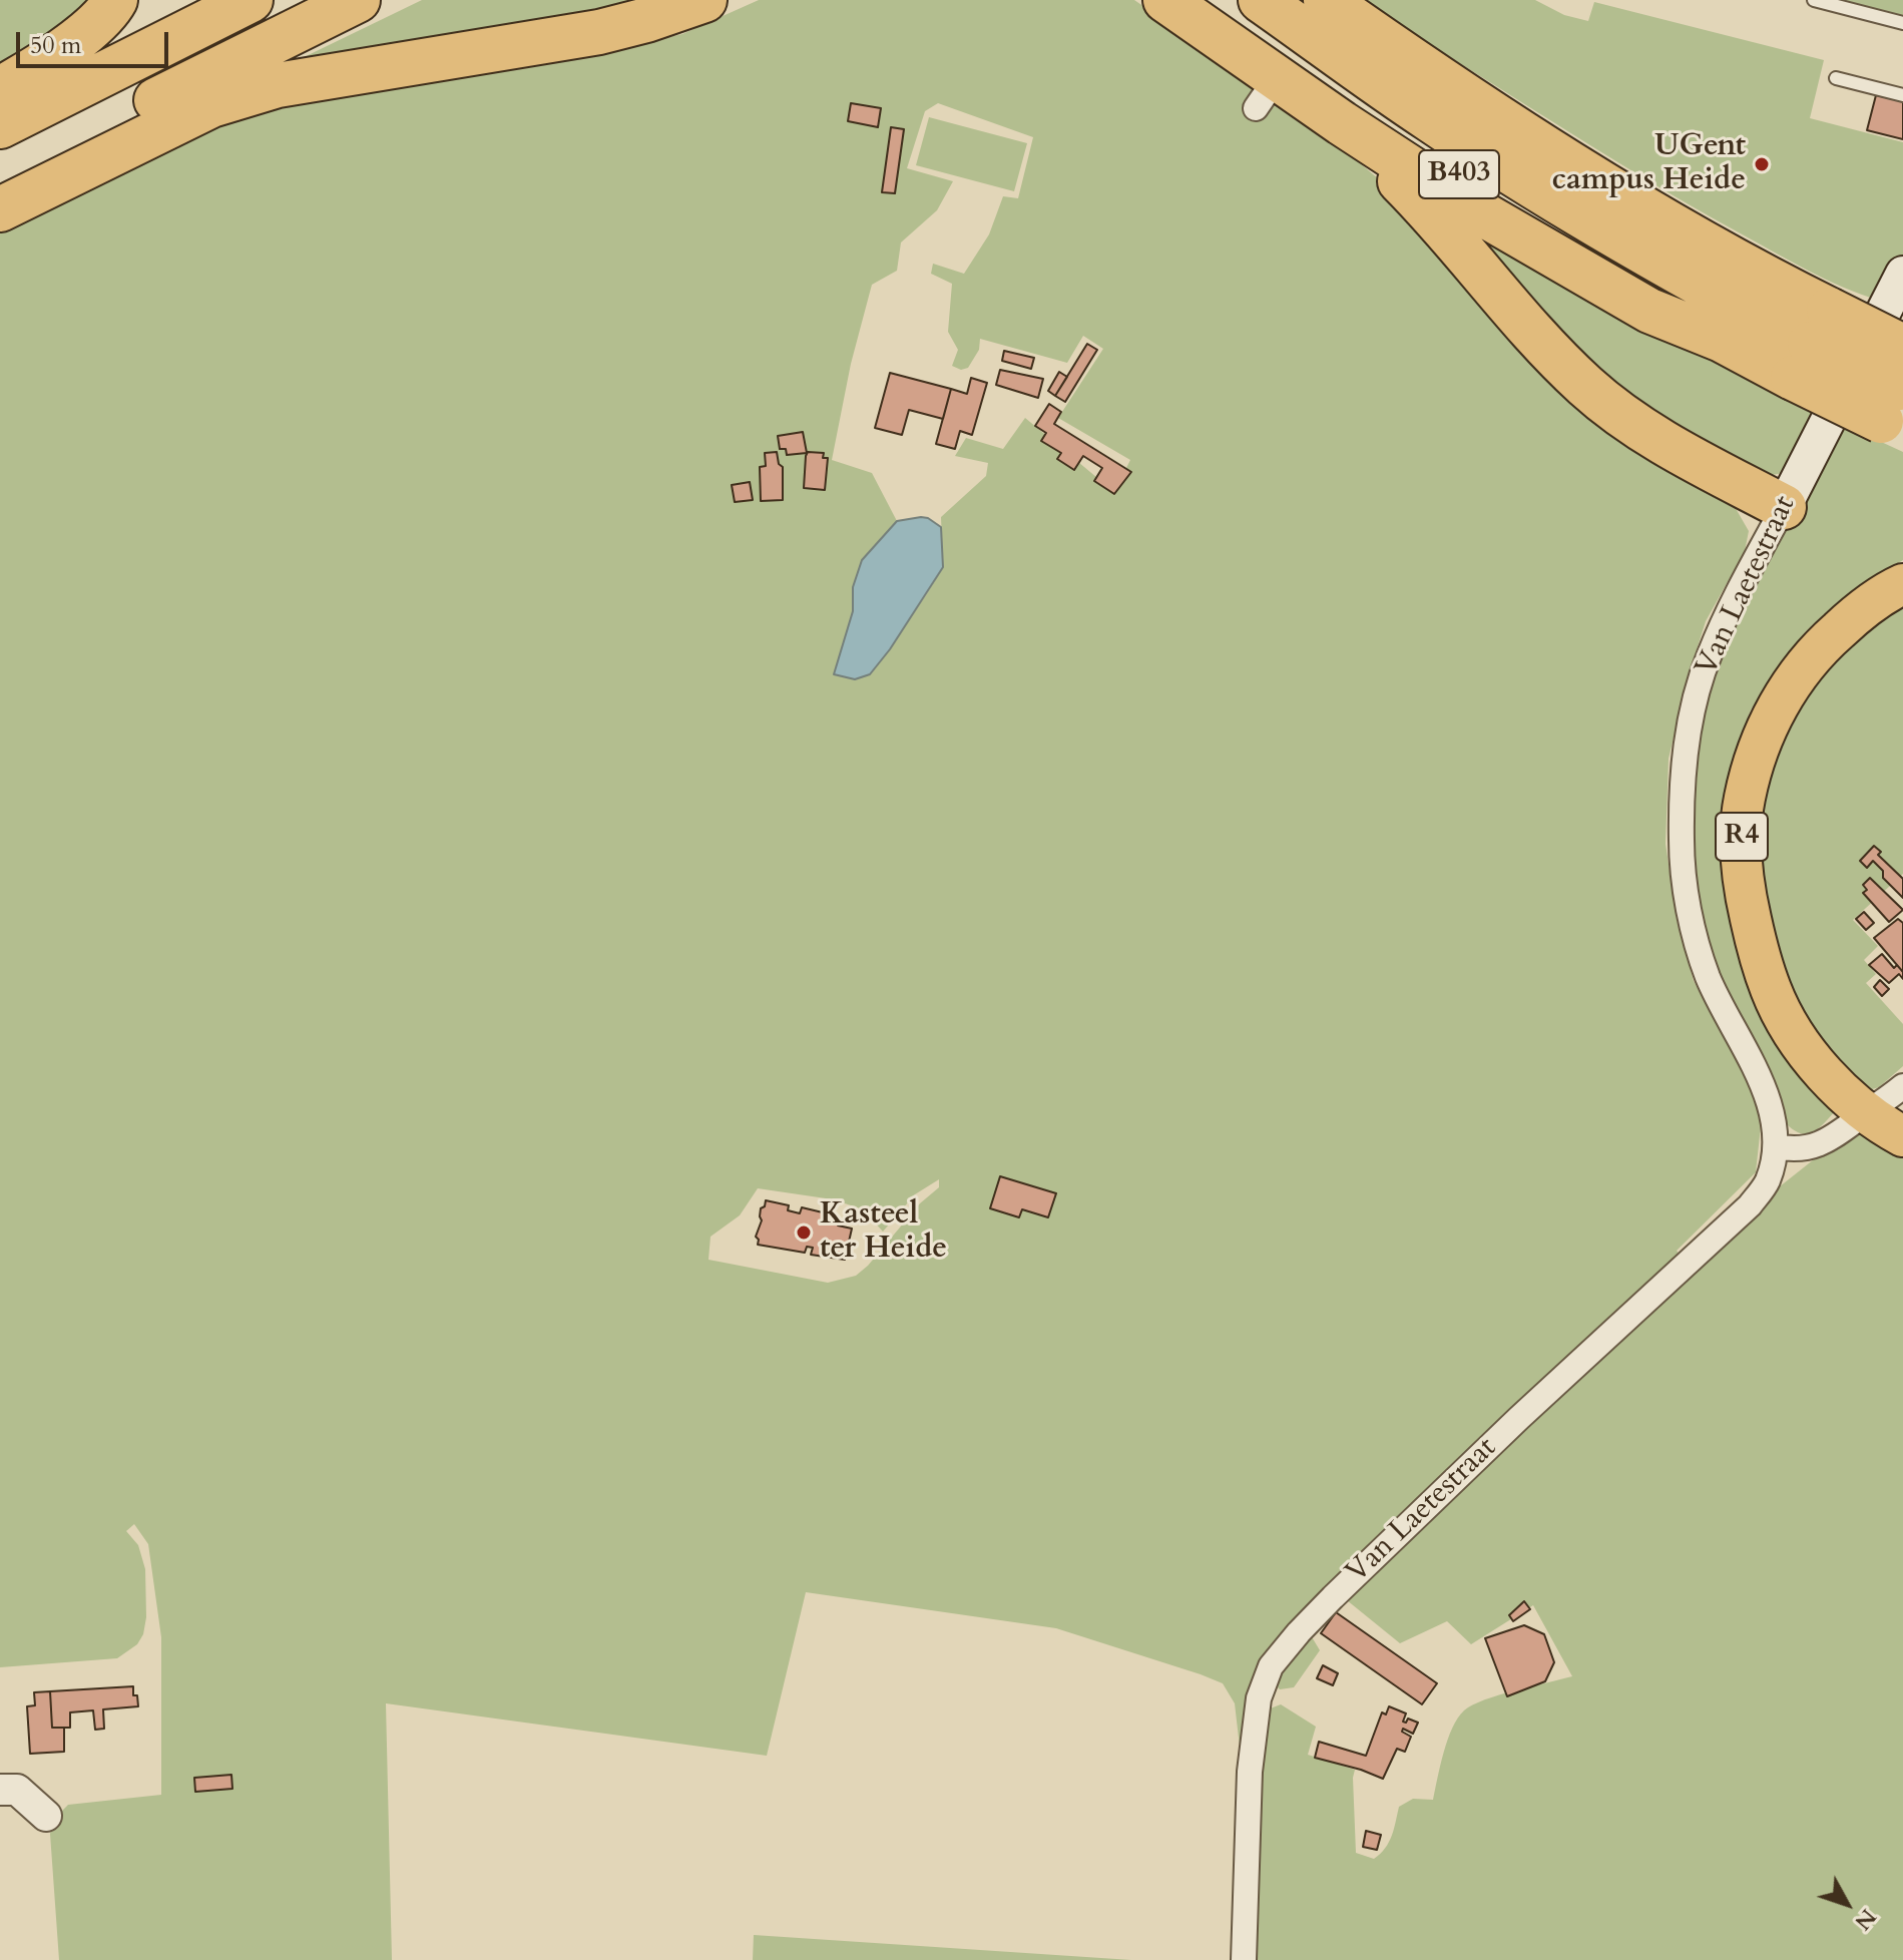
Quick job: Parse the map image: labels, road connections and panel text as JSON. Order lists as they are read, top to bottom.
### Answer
{
  "streets": {
    "highway": ["B403", "R4"],
    "main road": ["Van Laetestraat"]
  },
  "crossings": [
    ["B403", "Van Laetestraat"]
  ],
  "places": ["UGent campus Heide", "Kasteel ter Heide"],
  "scale_bar": "50 m",
  "north": "bottom right"
}
